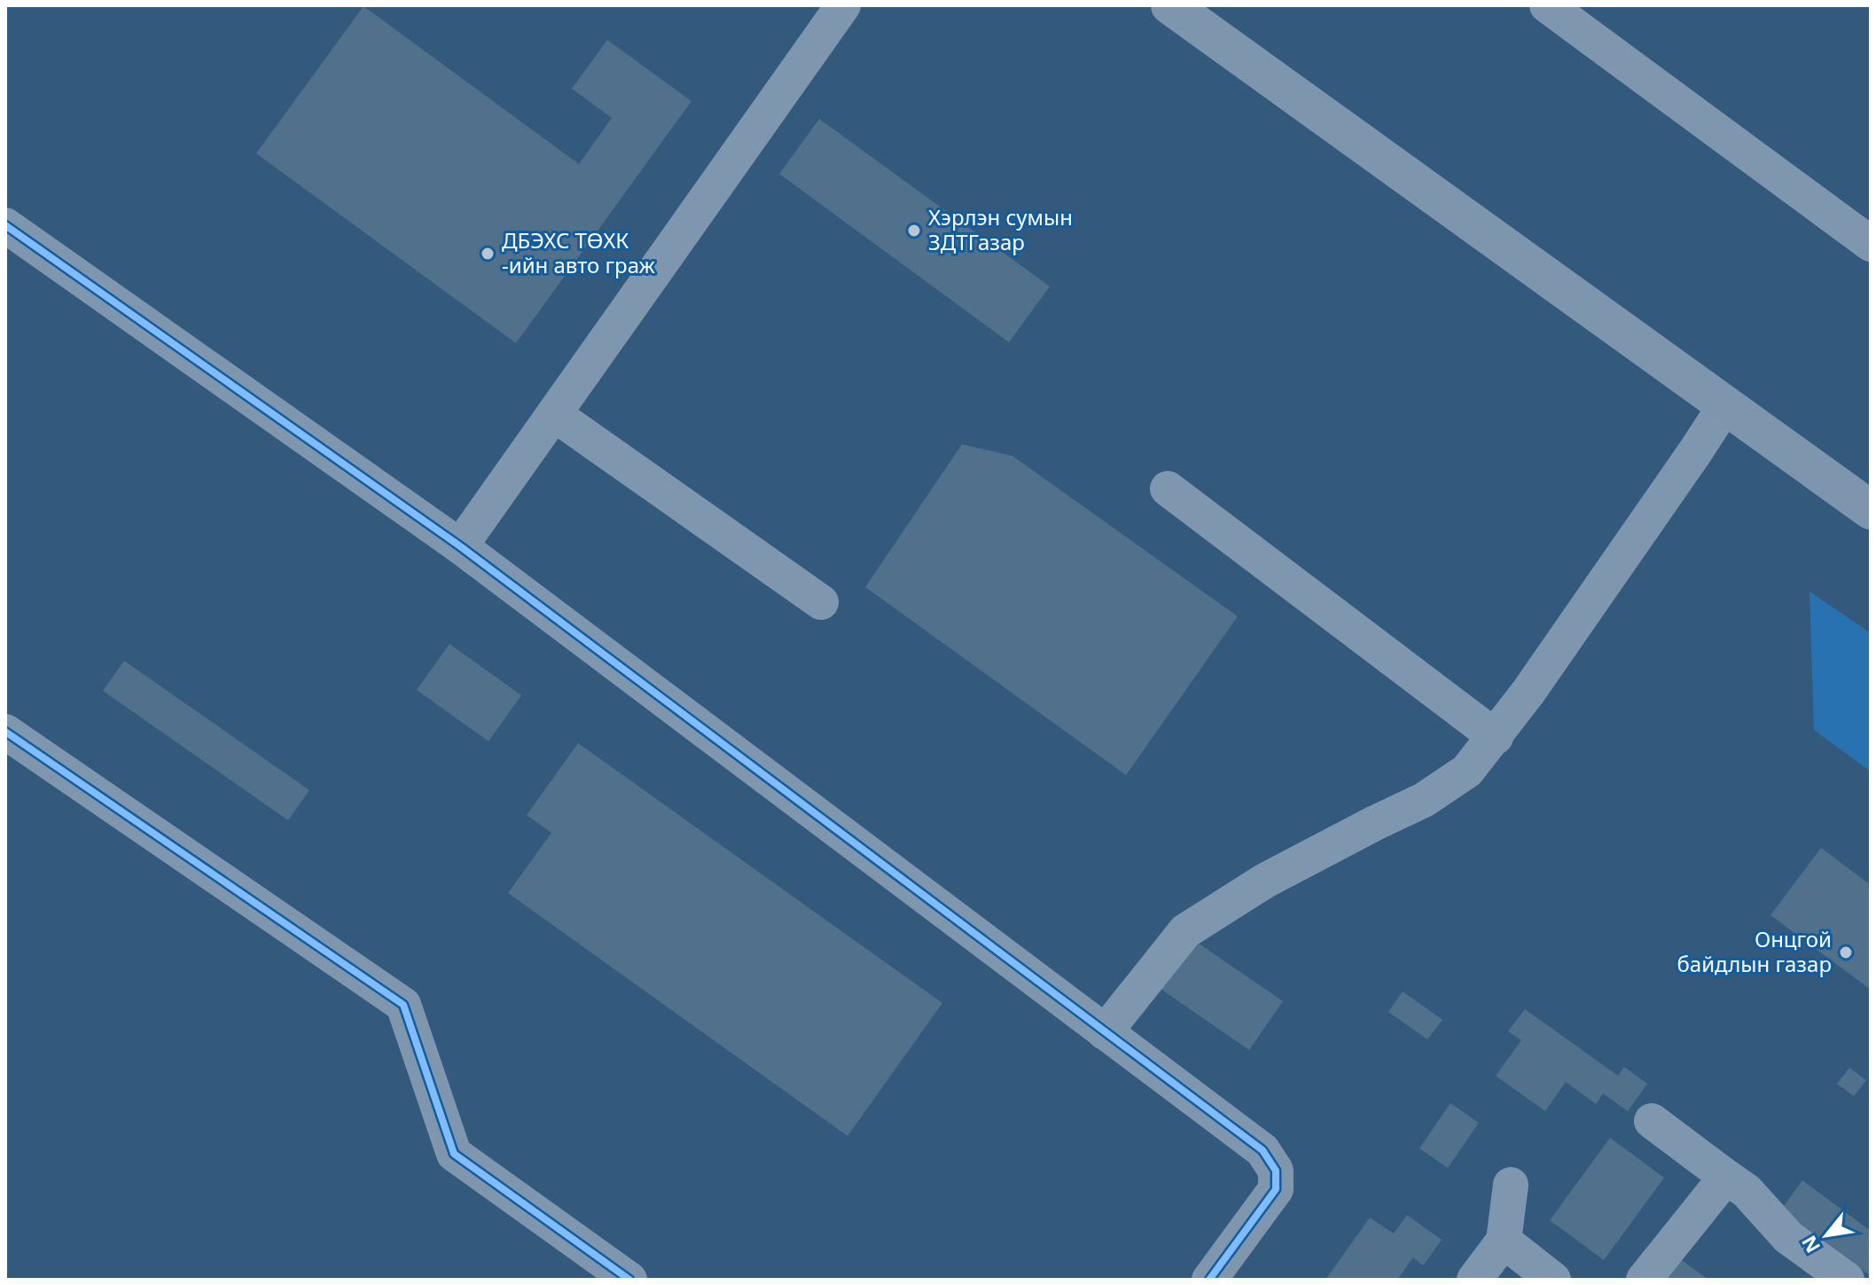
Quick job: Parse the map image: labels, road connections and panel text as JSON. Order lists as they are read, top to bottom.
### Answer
{
  "places": ["Хэрлэн сумын ЗДТГазар", "ДБЭХС ТӨХК -ийн авто граж", "Онцгой байдлын газар"],
  "north": "bottom left"
}
